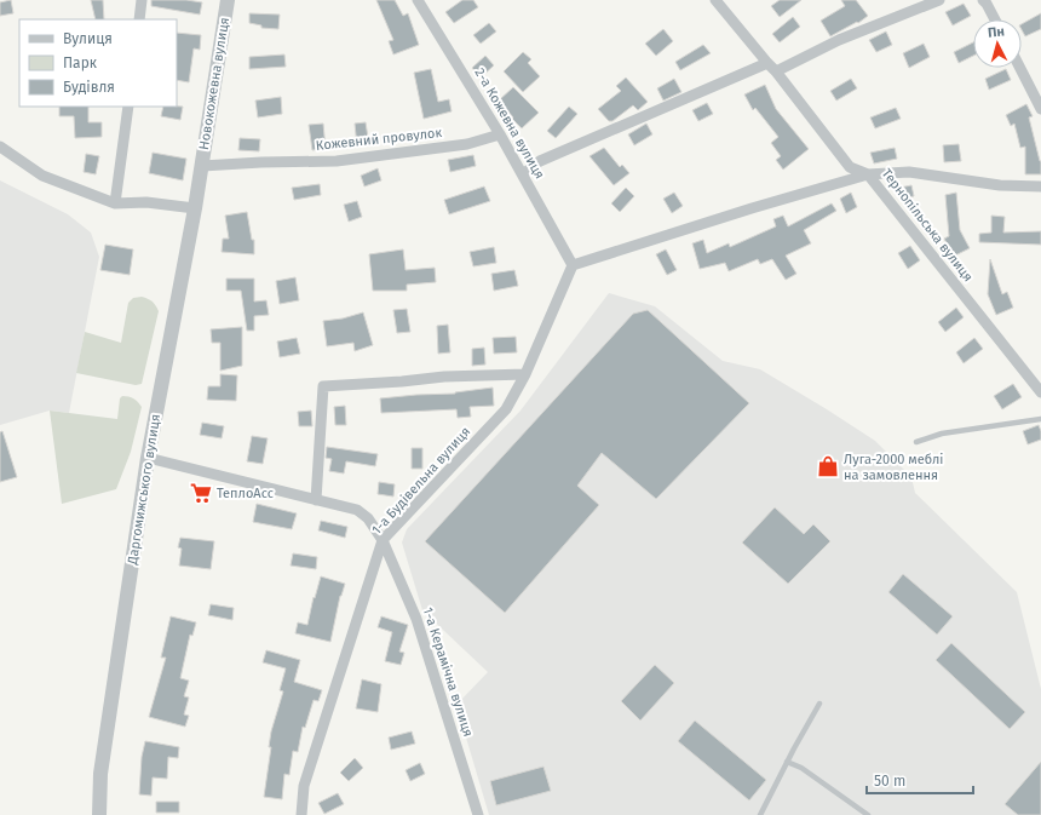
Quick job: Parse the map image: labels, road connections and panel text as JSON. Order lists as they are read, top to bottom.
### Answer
{
  "streets": {
    "street": [
      "Новокожевна вулиця",
      "2-а Кожевна вулиця",
      "Кожевний провулок",
      "Тернопільська вулиця",
      "1-а Будівельна вулиця",
      "Даргомижського вулиця",
      "1-а Керамічна вулиця"
    ]
  },
  "crossings": [
    ["Новокожевна вулиця", "Кожевний провулок"],
    ["Новокожевна вулиця", "Даргомижського вулиця"],
    ["2-а Кожевна вулиця", "Кожевний провулок"],
    ["2-а Кожевна вулиця", "1-а Будівельна вулиця"],
    ["Кожевний провулок", "Даргомижського вулиця"],
    ["1-а Будівельна вулиця", "1-а Керамічна вулиця"],
    ["Даргомижського вулиця", "1-а Керамічна вулиця"]
  ],
  "places": {
    "shop": ["Луга-2000 меблі на замовлення"],
    "supermarket": ["ТеплоАсс"]
  },
  "legend": ["Вулиця", "Парк", "Будівля"],
  "scale_bar": "50 m",
  "north": "top"
}
